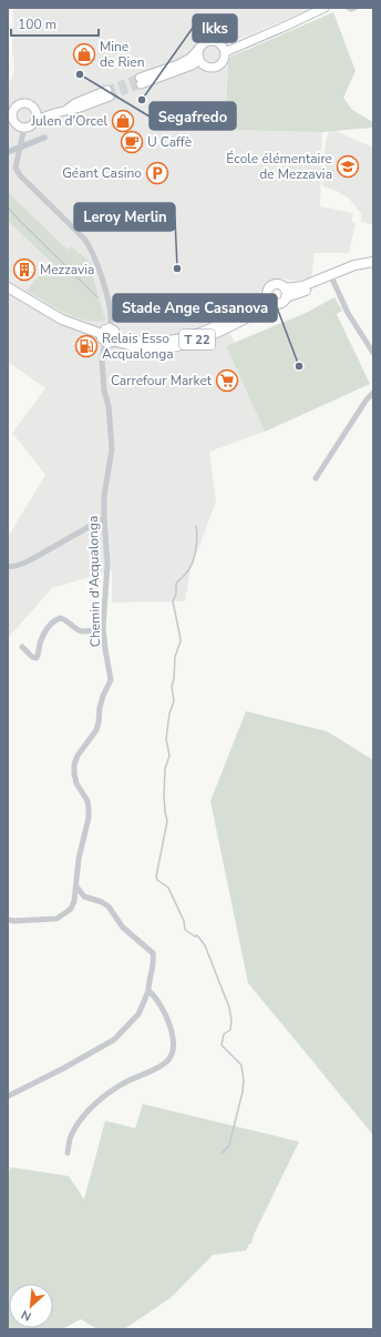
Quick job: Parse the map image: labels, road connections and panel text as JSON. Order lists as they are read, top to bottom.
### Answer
{
  "streets": {
    "main road": ["T 22"],
    "street": ["Chemin d'Acqualonga"]
  },
  "crossings": [
    ["T 22", "Chemin d'Acqualonga"]
  ],
  "places": {
    "shop": ["Mine de Rien", "Julen d'Orcel"],
    "other": [
      "Segafredo",
      "Ikks",
      "Leroy Merlin",
      "Stade Ange Casanova"
    ],
    "cafe": ["U Caffè"],
    "school or university": ["École élémentaire de Mezzavia"],
    "parking": ["Géant Casino"],
    "building": ["Mezzavia"],
    "fuel station": ["Relais Esso Acqualonga"],
    "supermarket": ["Carrefour Market"]
  },
  "scale_bar": "100 m",
  "north": "bottom left"
}
